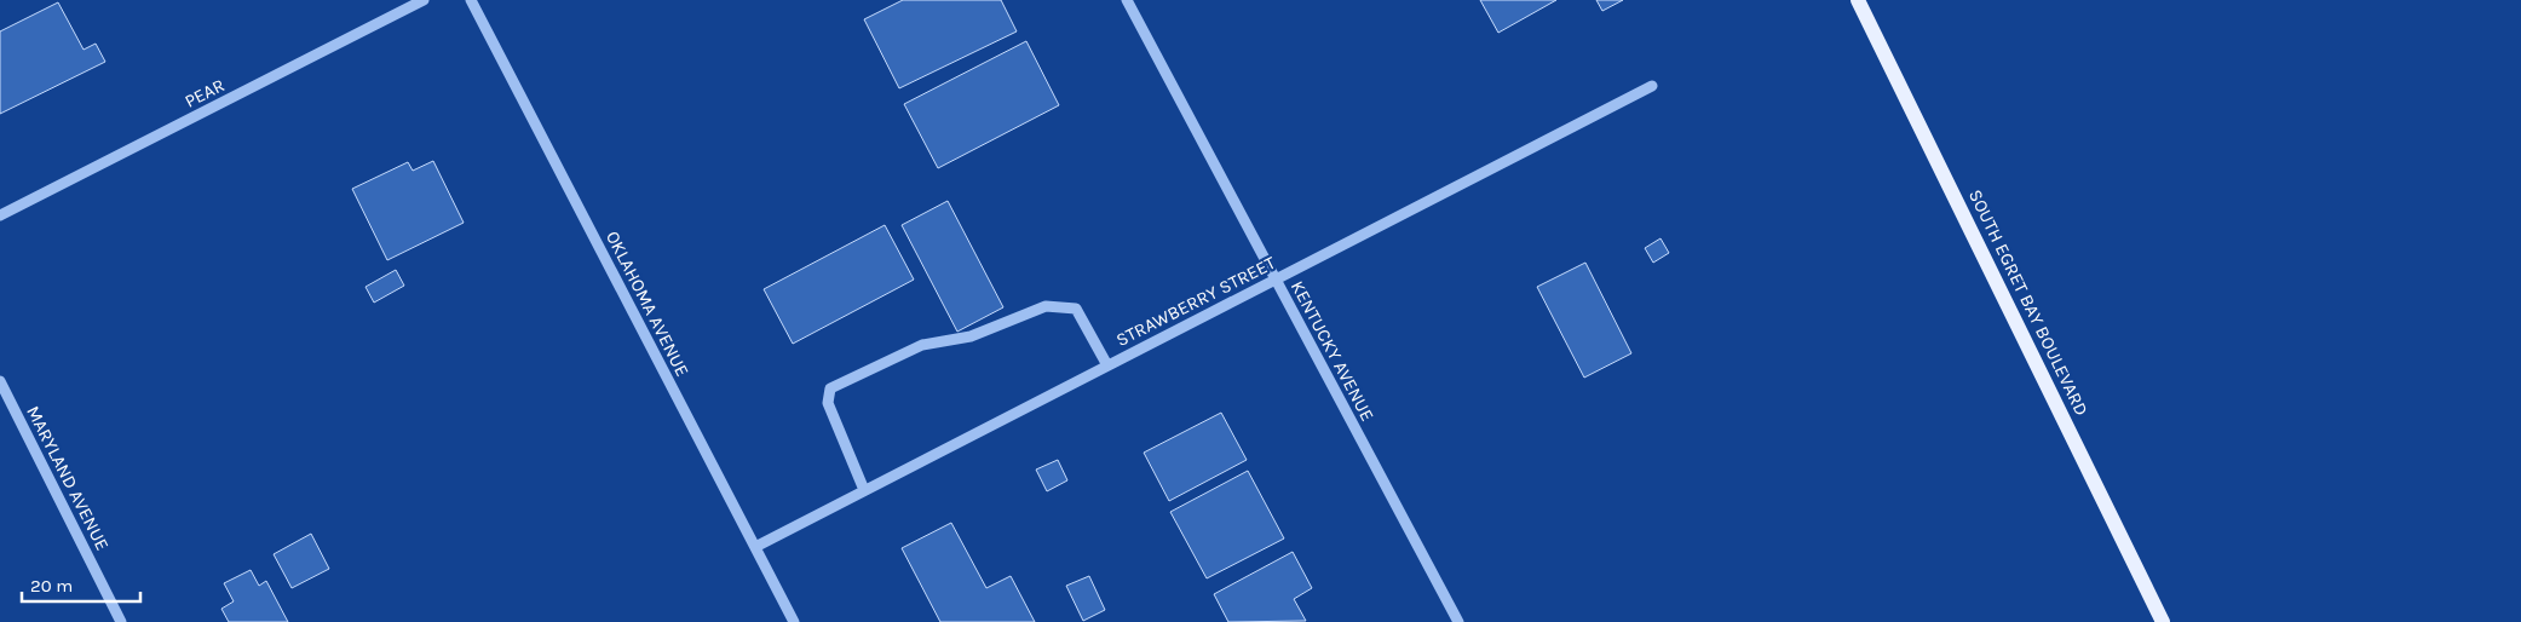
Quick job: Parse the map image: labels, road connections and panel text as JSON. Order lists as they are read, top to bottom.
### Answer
{
  "streets": {
    "main road": ["SOUTH EGRET BAY BOULEVARD"],
    "street": [
      "PEAR",
      "STRAWBERRY STREET",
      "OKLAHOMA AVENUE",
      "KENTUCKY AVENUE",
      "MARYLAND AVENUE"
    ]
  },
  "crossings": [
    ["STRAWBERRY STREET", "OKLAHOMA AVENUE"],
    ["STRAWBERRY STREET", "KENTUCKY AVENUE"]
  ],
  "scale_bar": "20 m"
}
